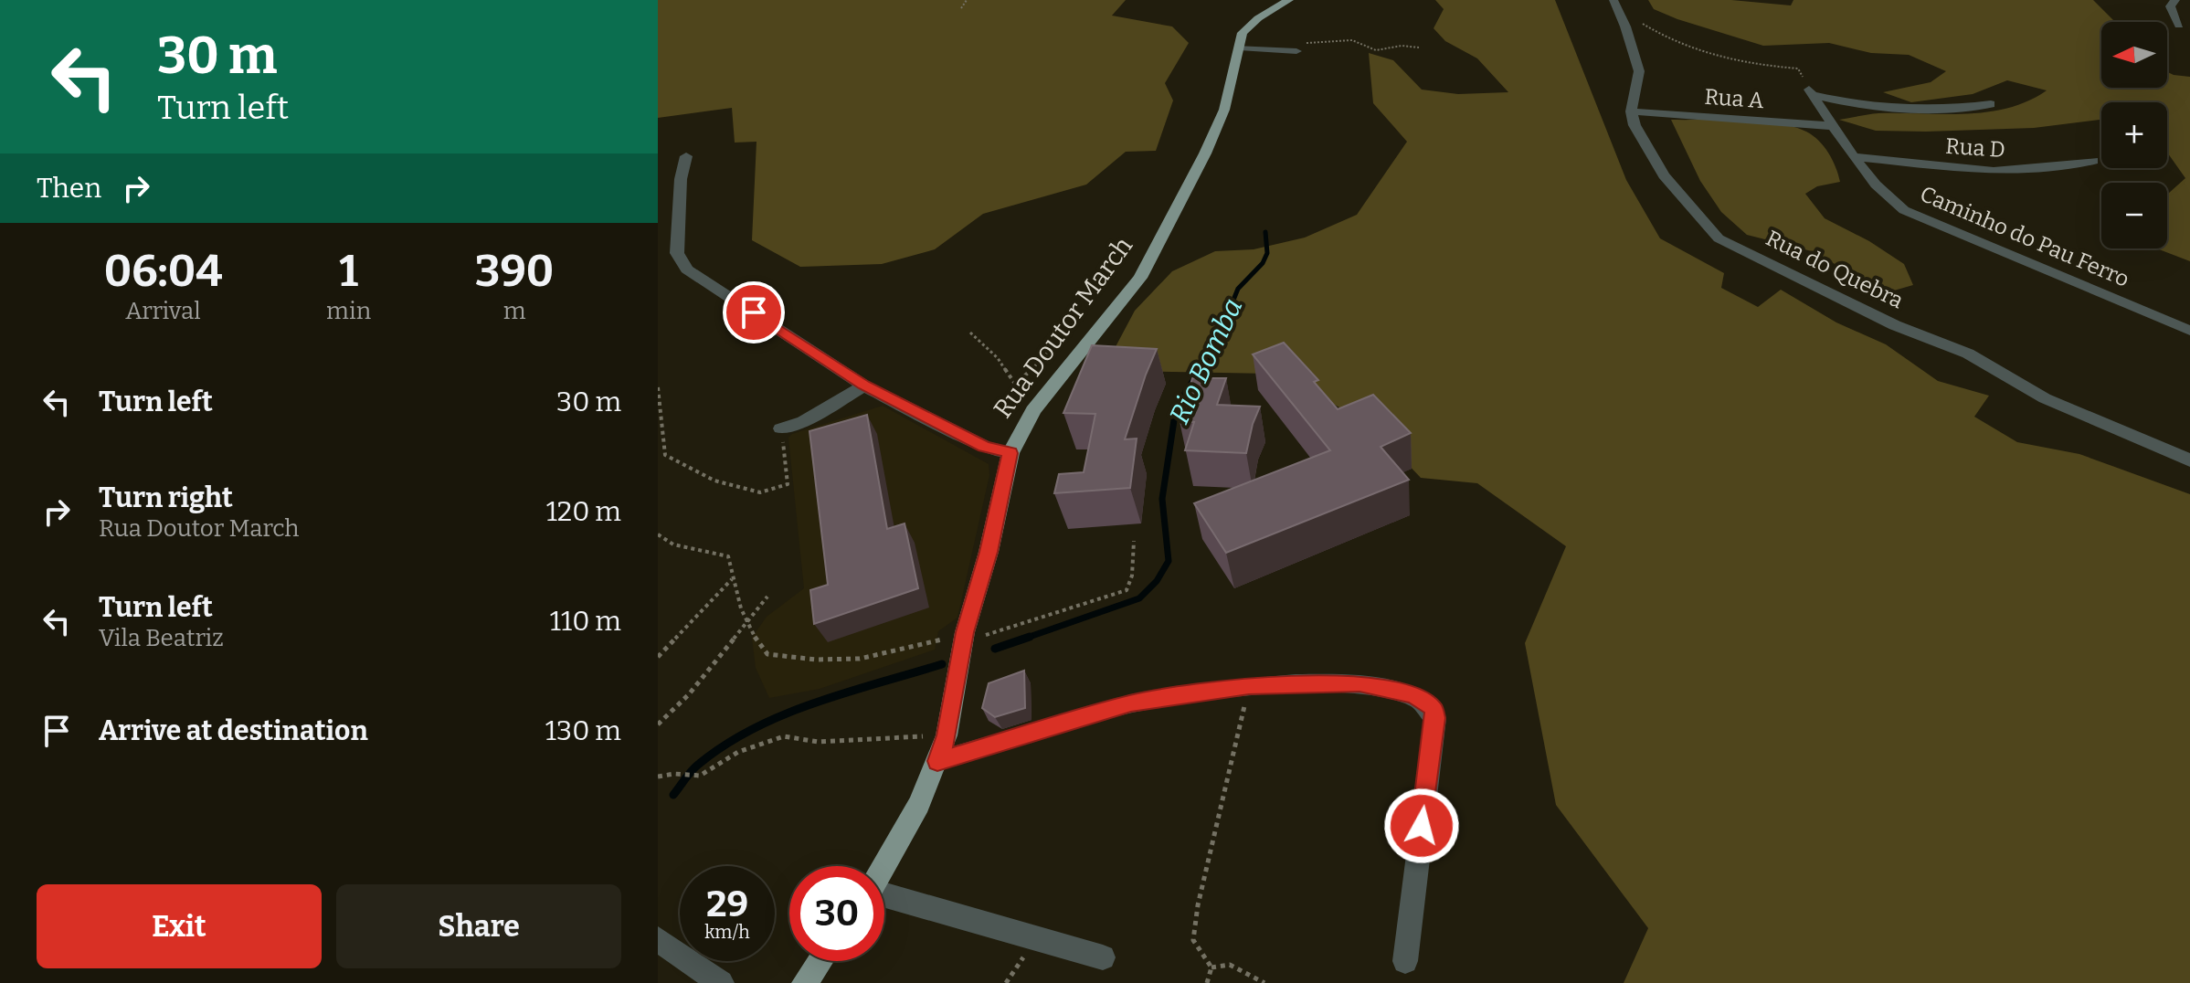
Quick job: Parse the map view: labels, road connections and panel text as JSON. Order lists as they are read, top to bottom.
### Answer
{
  "streets": {
    "main road": ["Rua Doutor March"],
    "street": [
      "Rua A",
      "Rua D",
      "Caminho do Pau Ferro",
      "Rua do Quebra"
    ]
  },
  "crossings": [
    ["Rua A", "Caminho do Pau Ferro"],
    ["Rua A", "Rua do Quebra"],
    ["Rua D", "Caminho do Pau Ferro"]
  ],
  "water": ["Rio Bomba"],
  "north": "left",
  "page": {
    "turn": ["30 m", "Turn left"],
    "map_buttons": ["+", "−"],
    "then": "Then",
    "eta": [
      "06:04",
      "Arrival",
      "1",
      "min",
      "390",
      "m"
    ],
    "list": [
      {
        "name": "Turn left",
        "value": "30 m"
      },
      {
        "name": "Turn right",
        "note": "Rua Doutor March",
        "value": "120 m"
      },
      {
        "name": "Turn left",
        "note": "Vila Beatriz",
        "value": "110 m"
      },
      {
        "name": "Arrive at destination",
        "value": "130 m"
      }
    ],
    "speed": "29 km/h",
    "limit": "30",
    "buttons": ["Exit", "Share"]
  }
}
